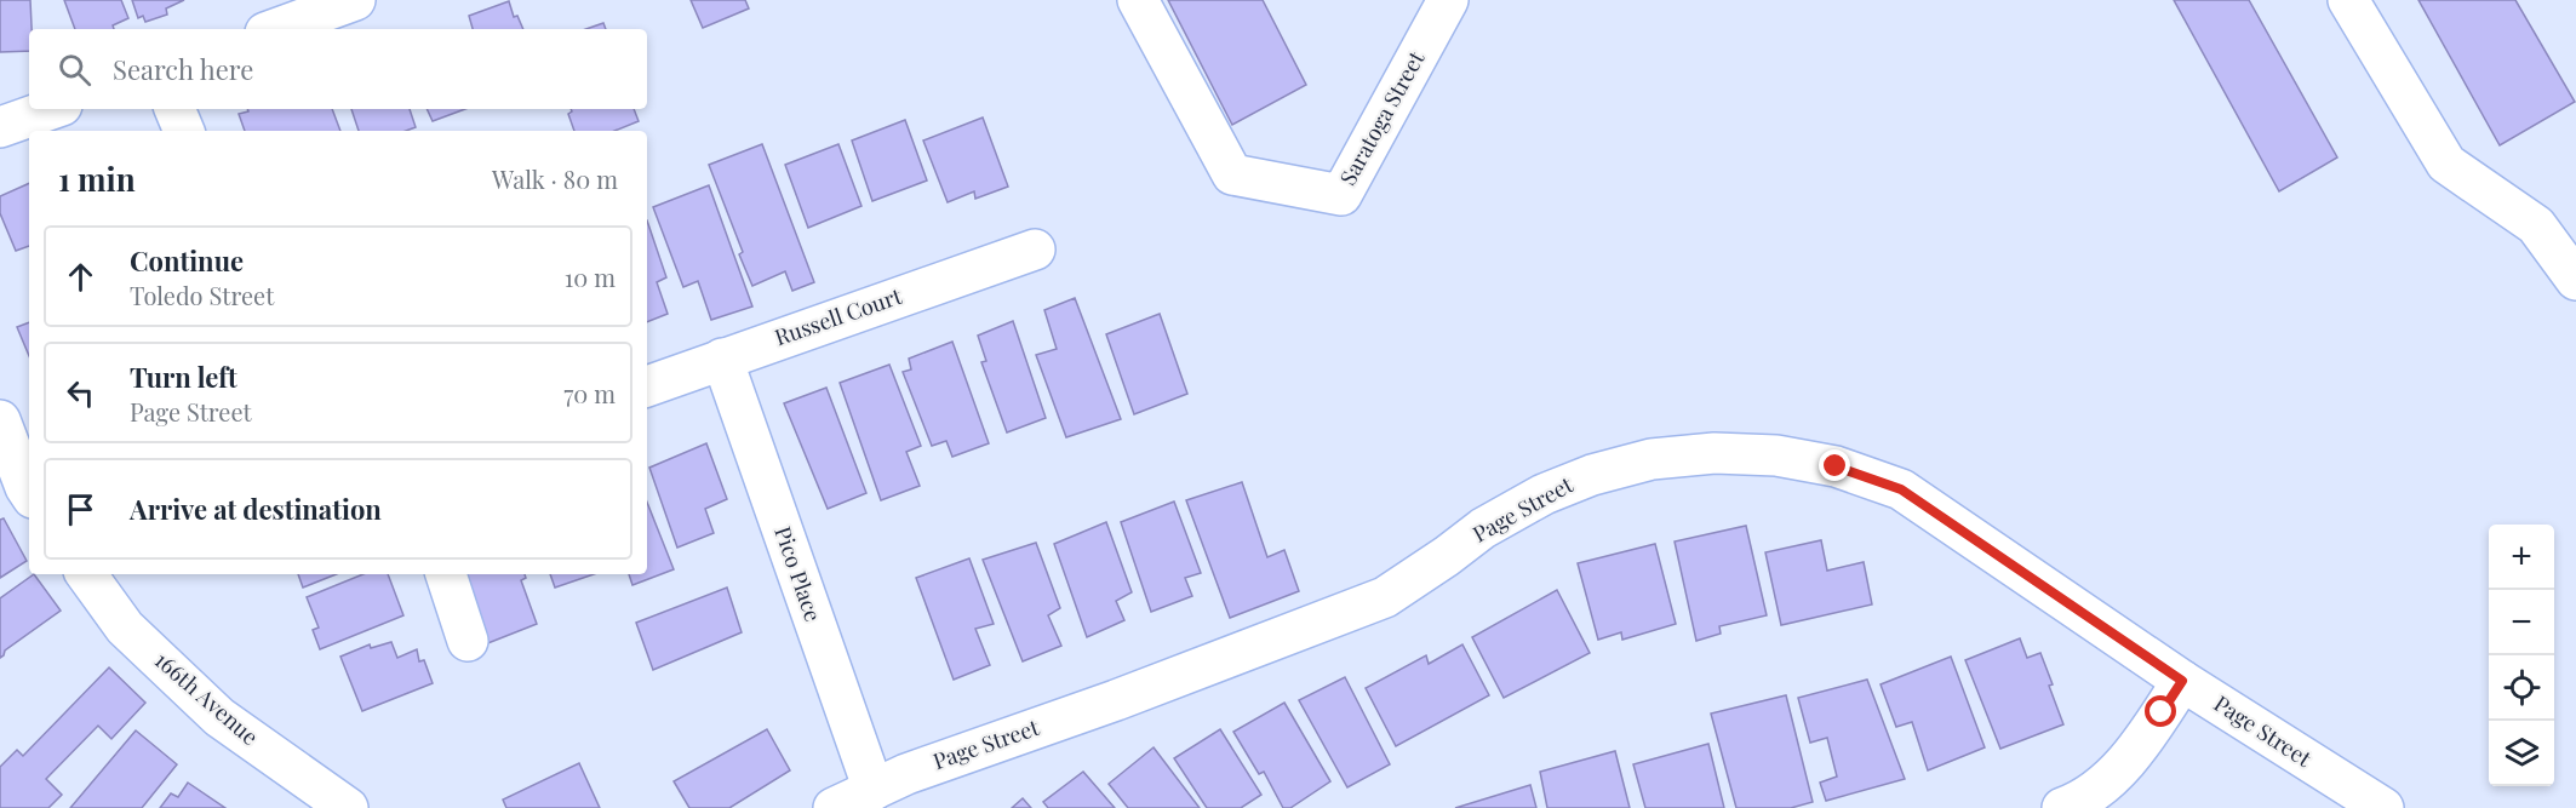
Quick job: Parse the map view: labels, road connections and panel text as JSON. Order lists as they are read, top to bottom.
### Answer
{
  "streets": {
    "street": [
      "Saratoga Street",
      "Russell Court",
      "Page Street",
      "Pico Place",
      "166th Avenue"
    ]
  },
  "crossings": [
    ["Russell Court", "Pico Place"],
    ["Page Street", "Pico Place"]
  ],
  "page": {
    "search": "Search here",
    "heading": ["1 min", "Walk · 80 m"],
    "list": [
      ["Continue", "Toledo Street", "10 m"],
      ["Turn left", "Page Street", "70 m"],
      "Arrive at destination"
    ],
    "map_buttons": ["+", "−"]
  }
}
